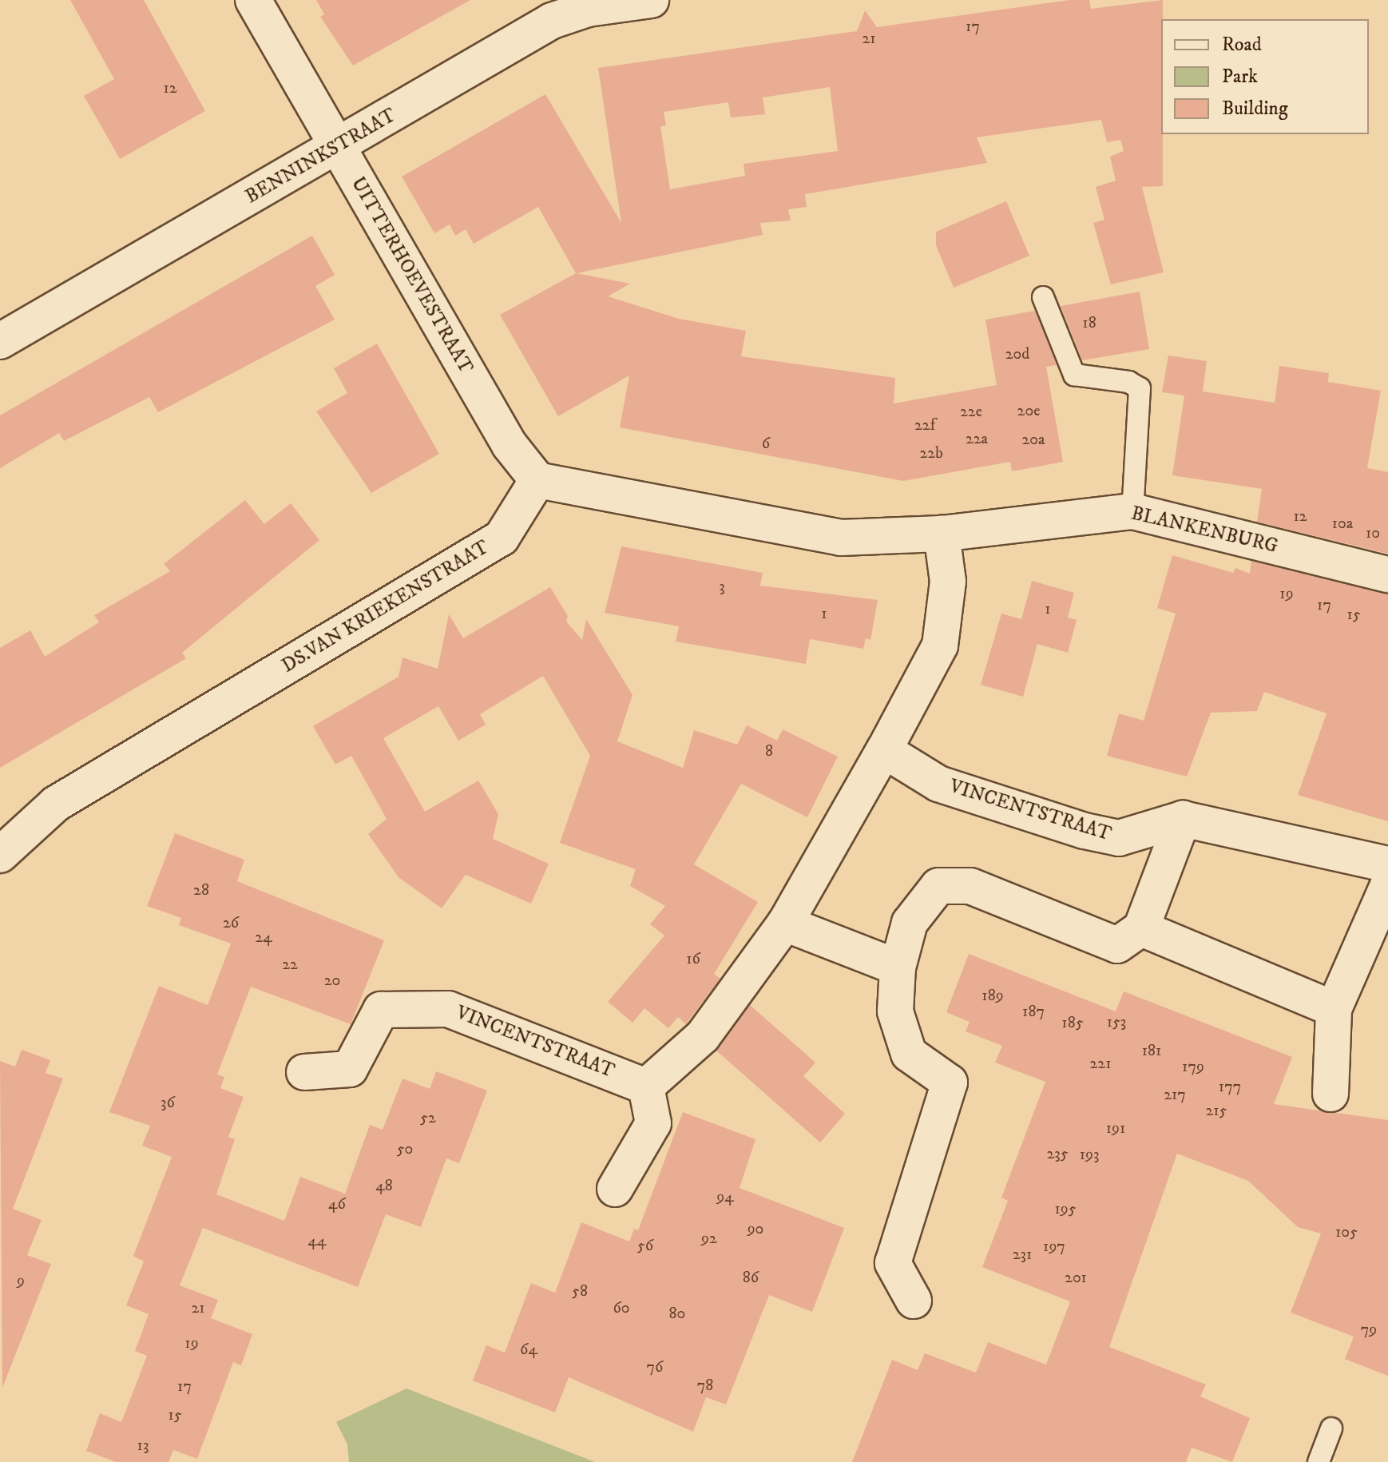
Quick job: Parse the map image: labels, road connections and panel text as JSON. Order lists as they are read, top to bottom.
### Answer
{
  "streets": {
    "street": [
      "BENNINKSTRAAT",
      "UITTERHOEVESTRAAT",
      "BLANKENBURG",
      "DS.VAN KRIEKENSTRAAT",
      "VINCENTSTRAAT"
    ]
  },
  "crossings": [
    ["BENNINKSTRAAT", "UITTERHOEVESTRAAT"],
    ["UITTERHOEVESTRAAT", "DS.VAN KRIEKENSTRAAT"]
  ],
  "house_numbers": [
    "17",
    "21",
    "12",
    "18",
    "20d",
    "20e",
    "22e",
    "22f",
    "22a",
    "20a",
    "6",
    "22b",
    "12",
    "10a",
    "10",
    "3",
    "19",
    "17",
    "1",
    "1",
    "15",
    "8",
    "28",
    "26",
    "24",
    "16",
    "22",
    "20",
    "189",
    "187",
    "153",
    "185",
    "181",
    "221",
    "179",
    "177",
    "217",
    "36",
    "215",
    "52",
    "191",
    "50",
    "235",
    "193",
    "48",
    "94",
    "46",
    "195",
    "90",
    "105",
    "92",
    "44",
    "56",
    "197",
    "231",
    "86",
    "201",
    "9",
    "58",
    "21",
    "60",
    "80",
    "79",
    "19",
    "64",
    "76",
    "78",
    "17",
    "15",
    "13"
  ],
  "legend": ["Road", "Park", "Building"]
}
